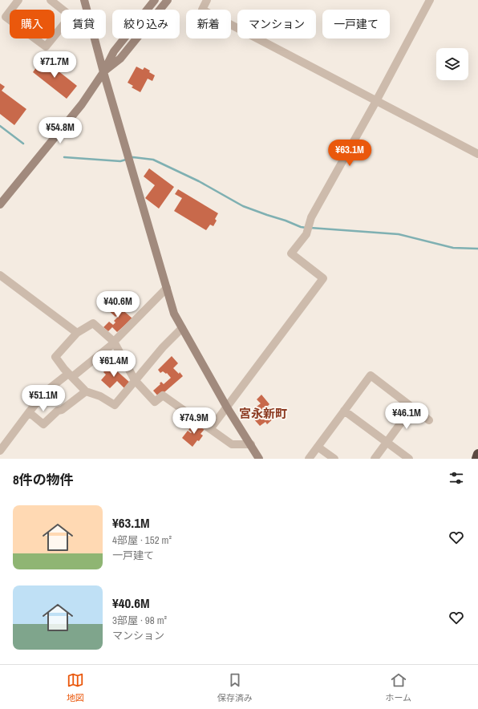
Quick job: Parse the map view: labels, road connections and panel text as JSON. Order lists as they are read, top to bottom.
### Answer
{
  "districts": ["宮永新町"],
  "page": {
    "chip": [
      "購入",
      "賃貸",
      "絞り込み",
      "新着",
      "マンション",
      "一戸建て"
    ],
    "price": [
      "¥71.7M",
      "¥54.8M",
      "¥63.1M",
      "¥40.6M",
      "¥61.4M",
      "¥51.1M",
      "¥46.1M",
      "¥74.9M"
    ],
    "heading": "8件の物件",
    "list": [
      {
        "name": "¥63.1M",
        "note": "4部屋 · 152 m² · 一戸建て"
      },
      {
        "name": "¥40.6M",
        "note": "3部屋 · 98 m² · マンション"
      }
    ],
    "tabs": ["地図", "保存済み", "ホーム"]
  }
}
